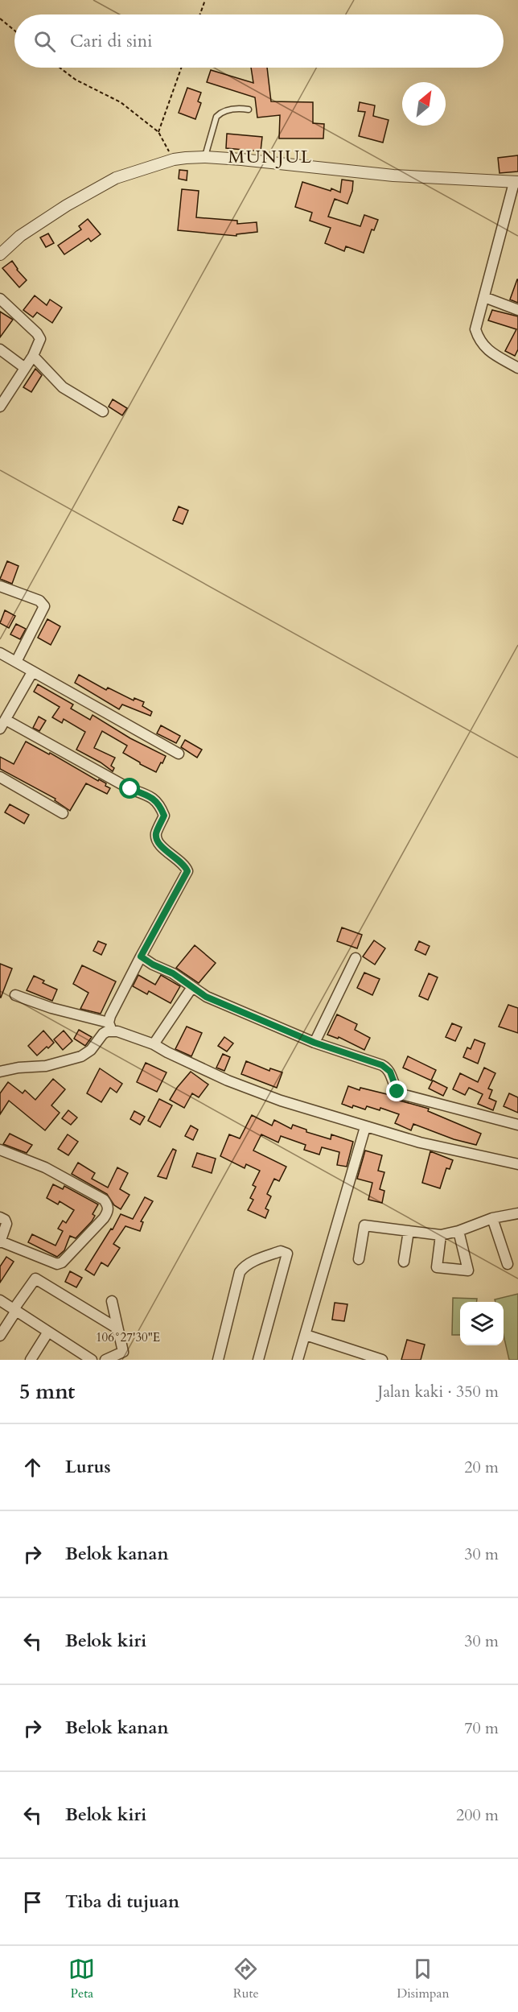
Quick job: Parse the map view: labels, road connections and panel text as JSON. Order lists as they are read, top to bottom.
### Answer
{
  "districts": ["MUNJUL"],
  "north": "top right",
  "page": {
    "search": "Cari di sini",
    "heading": ["5 mnt", "Jalan kaki · 350 m"],
    "list": [
      ["Lurus", "20 m"],
      ["Belok kanan", "30 m"],
      ["Belok kiri", "30 m"],
      ["Belok kanan", "70 m"],
      ["Belok kiri", "200 m"],
      "Tiba di tujuan"
    ],
    "nav": ["Peta", "Rute", "Disimpan"]
  },
  "coordinates": ["106°27'30\"E"]
}
